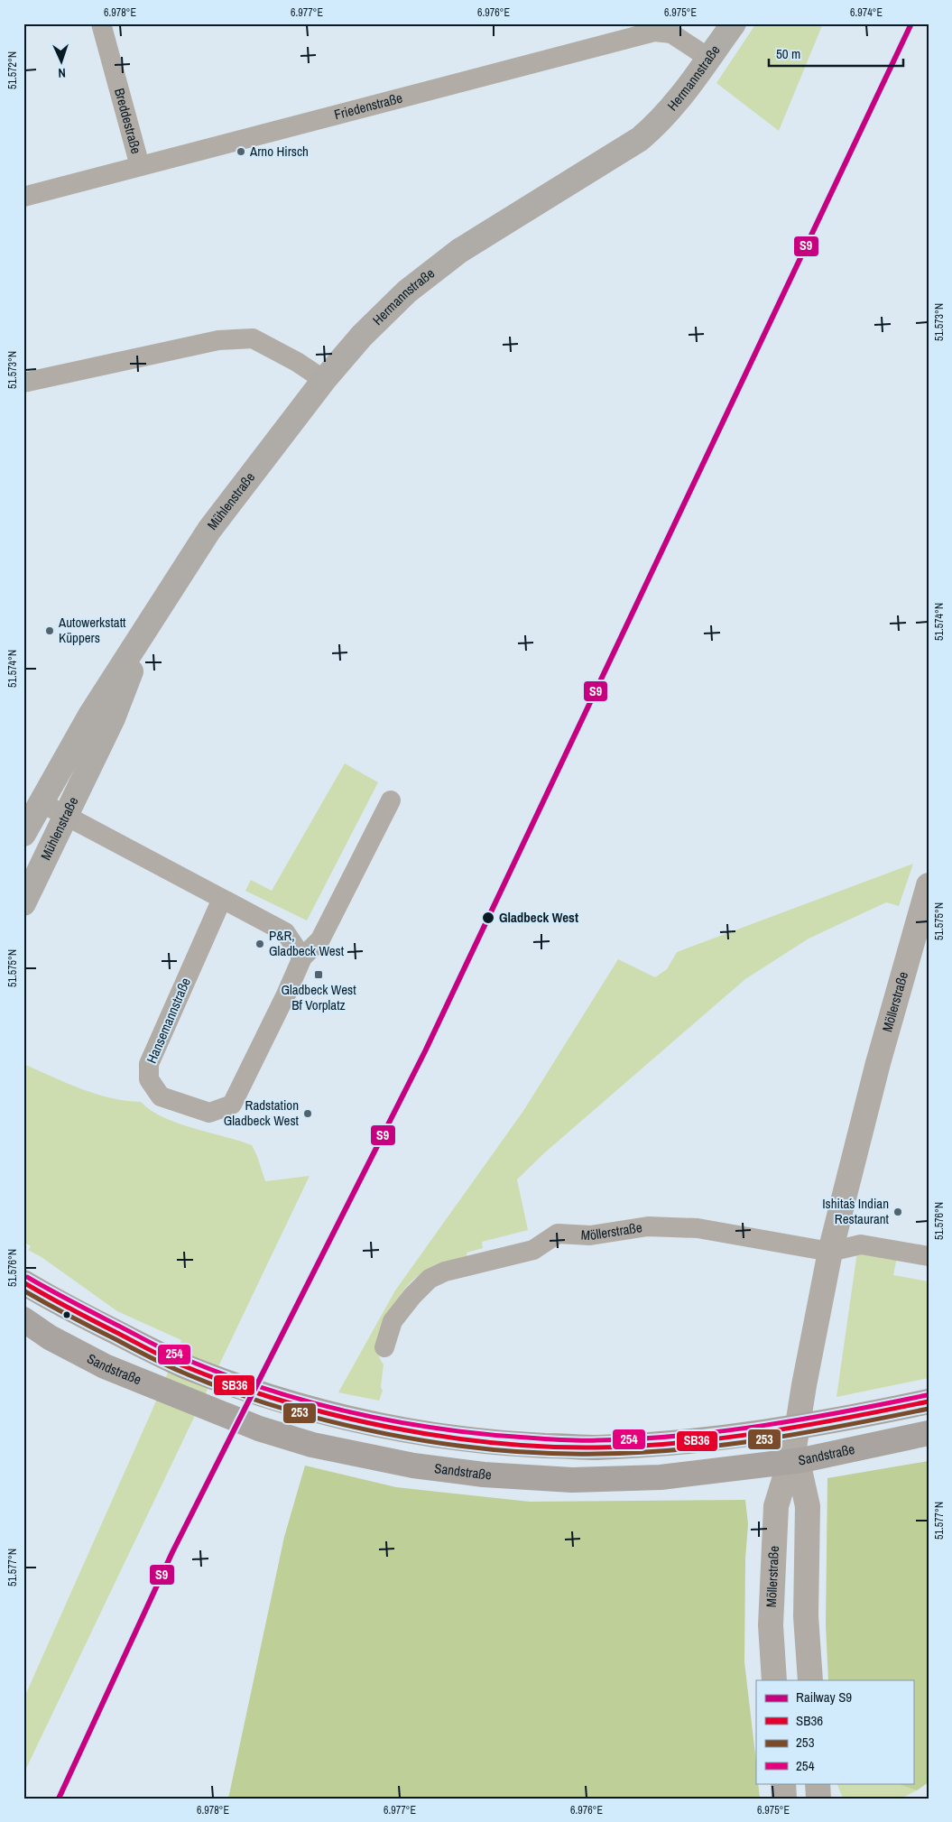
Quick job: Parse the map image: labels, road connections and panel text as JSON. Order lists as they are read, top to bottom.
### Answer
{
  "streets": {
    "main road": ["Hermannstraße", "Mühlenstraße", "Sandstraße"],
    "street": [
      "Friedenstraße",
      "Breddestraße",
      "Möllerstraße",
      "Hansemannstraße"
    ]
  },
  "crossings": [
    ["Hermannstraße", "Friedenstraße"],
    ["Hermannstraße", "Mühlenstraße"],
    ["Friedenstraße", "Breddestraße"]
  ],
  "places": {
    "other": [
      "Arno Hirsch",
      "Autowerkstatt Küppers",
      "Gladbeck West",
      "P&R, Gladbeck West",
      "Radstation Gladbeck West",
      "Ishita´s Indian Restaurant"
    ],
    "transit": ["Gladbeck West Bf Vorplatz"]
  },
  "lines": [
    "rail line S9",
    "transit line 254",
    "transit line SB36",
    "transit line 253"
  ],
  "legend": [
    "Railway S9",
    "SB36",
    "253",
    "254"
  ],
  "scale_bar": "50 m",
  "north": "bottom",
  "coordinates": [
    "6.978°E",
    "6.977°E",
    "6.976°E",
    "6.975°E",
    "6.974°E",
    "51.572°N",
    "51.573°N",
    "51.574°N",
    "51.575°N",
    "51.576°N",
    "51.577°N"
  ]
}
